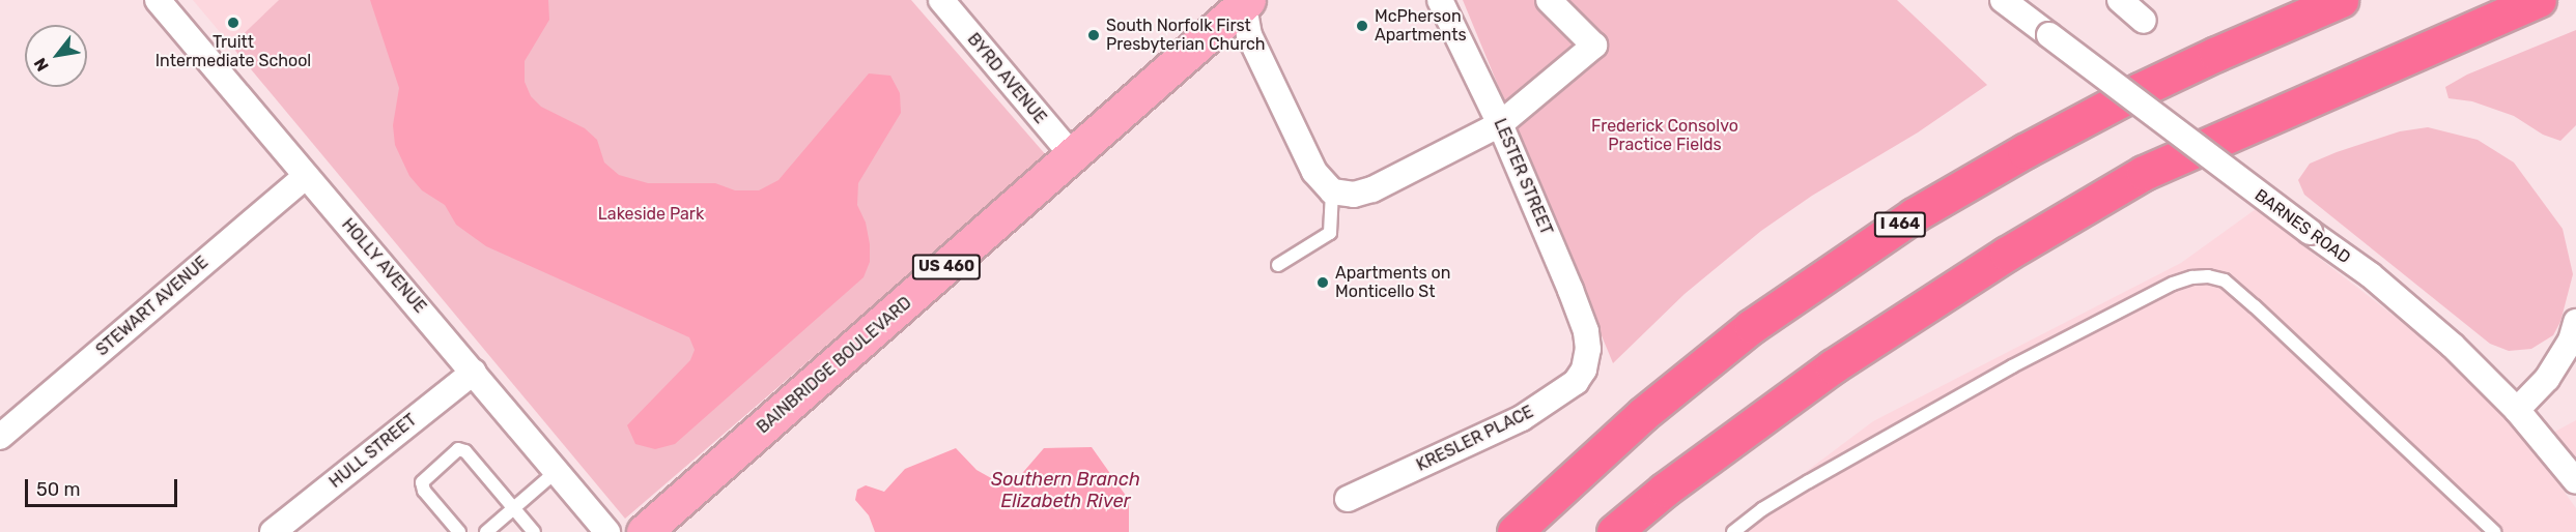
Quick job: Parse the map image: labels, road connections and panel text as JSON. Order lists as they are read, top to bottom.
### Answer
{
  "streets": {
    "highway": ["I 464"],
    "main road": ["US 460", "BAINBRIDGE BOULEVARD"],
    "street": [
      "BYRD AVENUE",
      "LESTER STREET",
      "BARNES ROAD",
      "HOLLY AVENUE",
      "STEWART AVENUE",
      "KRESLER PLACE",
      "HULL STREET"
    ]
  },
  "crossings": [
    ["BYRD AVENUE", "BAINBRIDGE BOULEVARD"],
    ["LESTER STREET", "KRESLER PLACE"],
    ["HOLLY AVENUE", "STEWART AVENUE"],
    ["HOLLY AVENUE", "HULL STREET"]
  ],
  "water": ["Southern Branch Elizabeth River"],
  "parks": ["Frederick Consolvo Practice Fields", "Lakeside Park"],
  "places": [
    "Truitt Intermediate School",
    "McPherson Apartments",
    "South Norfolk First Presbyterian Church",
    "Apartments on Monticello St"
  ],
  "scale_bar": "50 m",
  "north": "bottom left"
}
